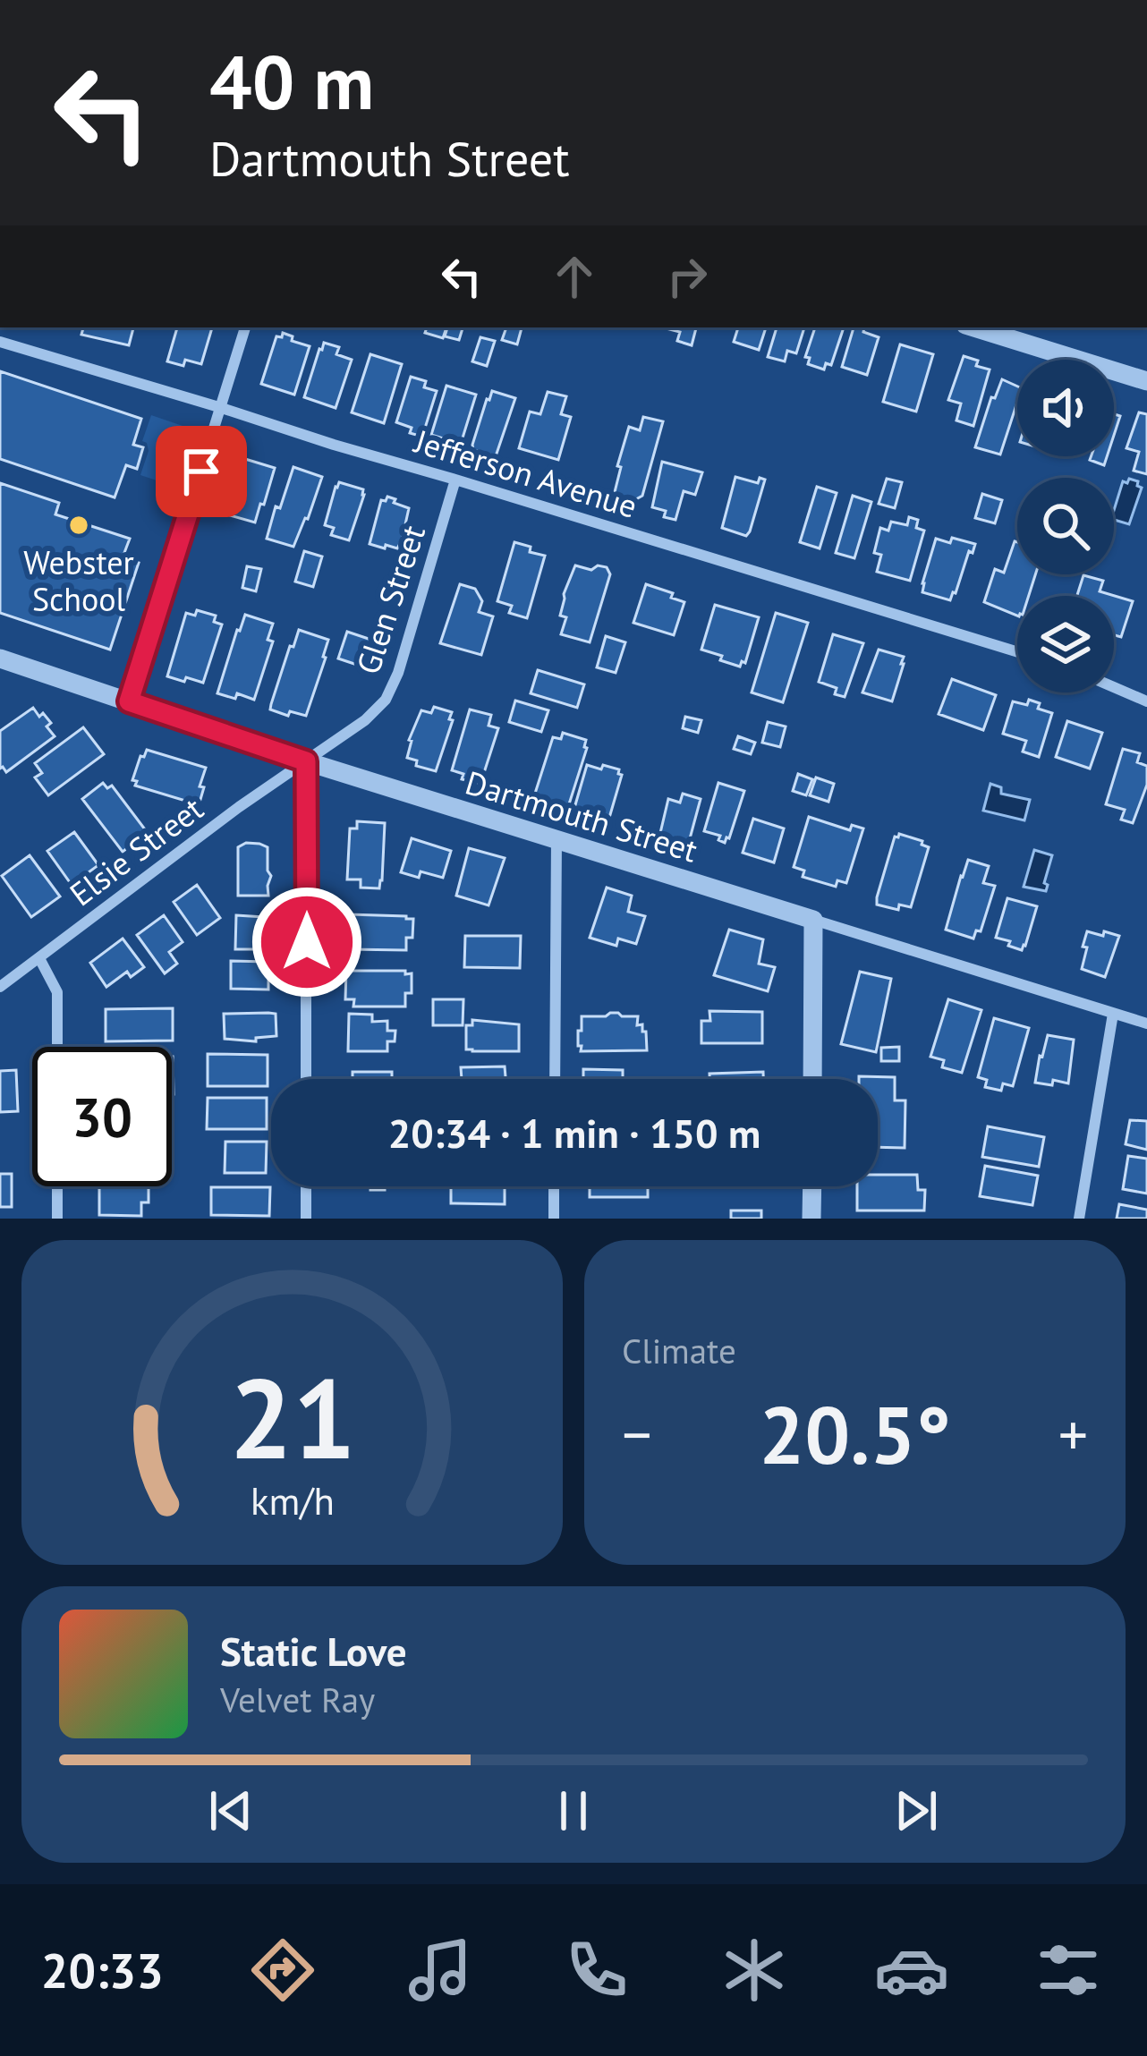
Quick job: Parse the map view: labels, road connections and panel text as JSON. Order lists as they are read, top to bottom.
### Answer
{
  "streets": {
    "street": [
      "Jefferson Avenue",
      "Glen Street",
      "Dartmouth Street",
      "Elsie Street"
    ]
  },
  "crossings": [
    ["Jefferson Avenue", "Glen Street"],
    ["Glen Street", "Dartmouth Street"],
    ["Glen Street", "Elsie Street"],
    ["Dartmouth Street", "Elsie Street"]
  ],
  "places": ["Webster School"],
  "page": {
    "turn": ["40 m", "Dartmouth Street"],
    "limit": "30",
    "trip": "20:34 · 1 min · 150 m",
    "tile": "Climate",
    "heat": ["−", "20.5°", "+"],
    "song": ["Static Love", "Velvet Ray"],
    "tabs": "20:33",
    "gauge": ["21", "km/h"]
  }
}
